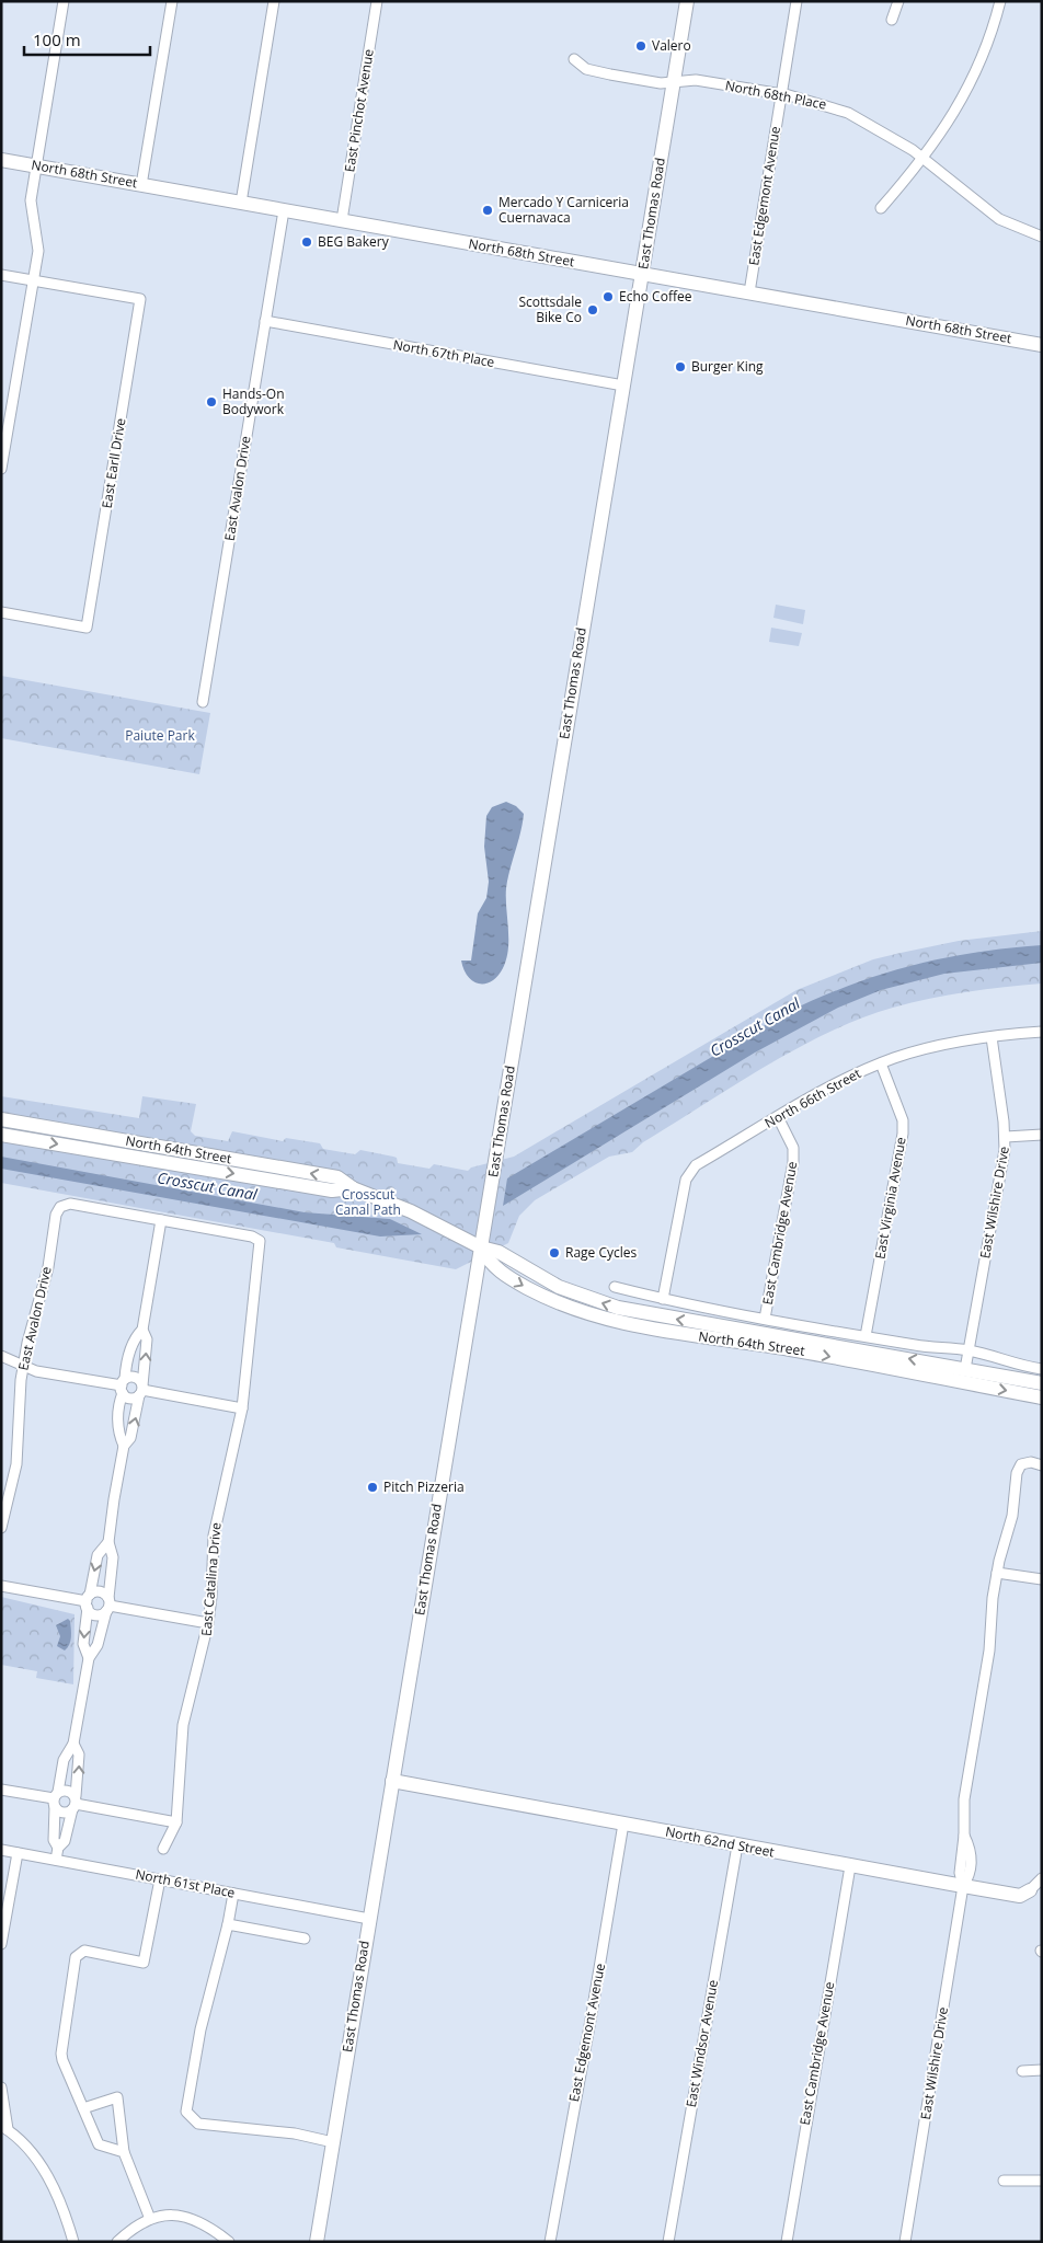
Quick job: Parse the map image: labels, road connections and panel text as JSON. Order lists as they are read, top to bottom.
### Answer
{
  "streets": {
    "main road": [
      "North 68th Street",
      "East Thomas Road",
      "North 64th Street",
      "North 62nd Street"
    ],
    "street": [
      "North 68th Place",
      "East Pinchot Avenue",
      "East Edgemont Avenue",
      "North 67th Place",
      "East Earll Drive",
      "East Avalon Drive",
      "North 66th Street",
      "East Virginia Avenue",
      "East Wilshire Drive",
      "East Cambridge Avenue",
      "East Catalina Drive",
      "North 61st Place",
      "East Windsor Avenue"
    ]
  },
  "crossings": [
    ["North 68th Place", "East Edgemont Avenue"],
    ["North 68th Place", "East Thomas Road"],
    ["East Pinchot Avenue", "North 68th Street"],
    ["North 68th Street", "East Edgemont Avenue"],
    ["North 68th Street", "East Thomas Road"],
    ["North 68th Street", "East Avalon Drive"],
    ["East Edgemont Avenue", "North 62nd Street"],
    ["East Thomas Road", "North 67th Place"],
    ["East Thomas Road", "North 64th Street"],
    ["East Thomas Road", "North 62nd Street"],
    ["East Thomas Road", "North 61st Place"],
    ["North 67th Place", "East Avalon Drive"],
    ["East Avalon Drive", "East Catalina Drive"],
    ["North 66th Street", "North 64th Street"],
    ["North 66th Street", "East Virginia Avenue"],
    ["North 66th Street", "East Wilshire Drive"],
    ["North 66th Street", "East Cambridge Avenue"],
    ["North 64th Street", "East Virginia Avenue"],
    ["North 64th Street", "East Wilshire Drive"],
    ["North 64th Street", "East Cambridge Avenue"],
    ["East Wilshire Drive", "North 62nd Street"],
    ["East Cambridge Avenue", "North 62nd Street"],
    ["North 62nd Street", "East Windsor Avenue"]
  ],
  "water": ["Crosscut Canal"],
  "parks": ["Paiute Park", "Crosscut Canal Path"],
  "places": [
    "Valero",
    "Mercado Y Carniceria Cuernavaca",
    "BEG Bakery",
    "Echo Coffee",
    "Scottsdale Bike Co",
    "Burger King",
    "Hands-On Bodywork",
    "Rage Cycles",
    "Pitch Pizzeria"
  ],
  "scale_bar": "100 m"
}
